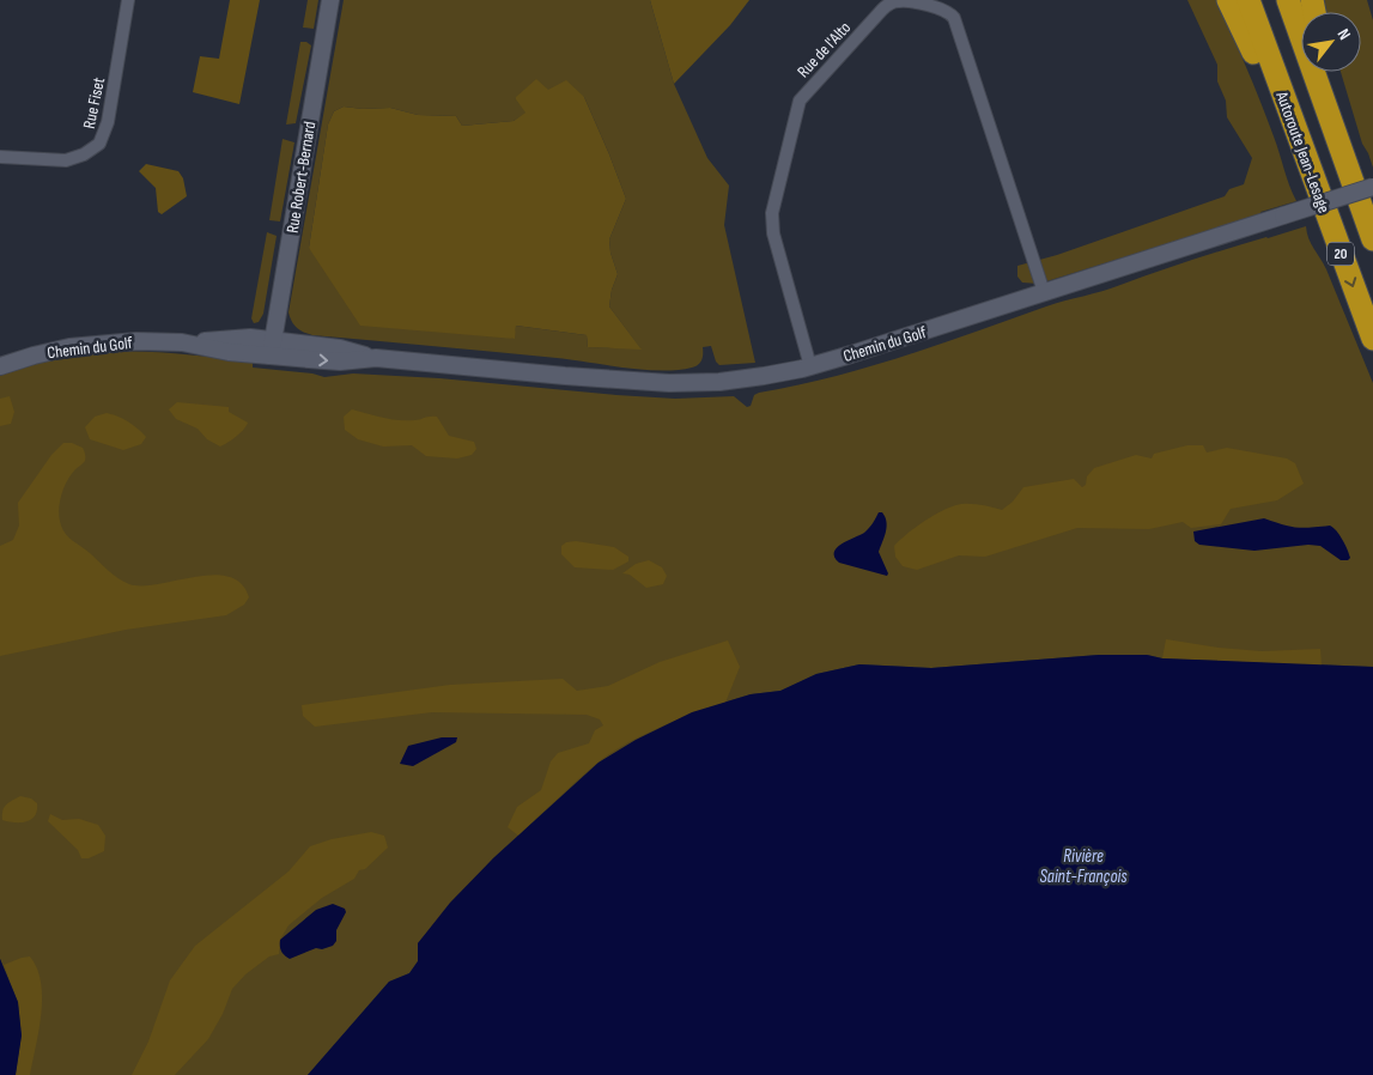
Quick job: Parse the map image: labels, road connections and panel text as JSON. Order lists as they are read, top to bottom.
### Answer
{
  "streets": {
    "highway": ["Autoroute Jean-Lesage", "20"],
    "street": [
      "Rue de l'Alto",
      "Rue Fiset",
      "Rue Robert-Bernard",
      "Chemin du Golf"
    ]
  },
  "crossings": [
    ["Rue de l'Alto", "Chemin du Golf"],
    ["Rue Robert-Bernard", "Chemin du Golf"]
  ],
  "water": ["Rivière Saint-François"],
  "north": "top right"
}
